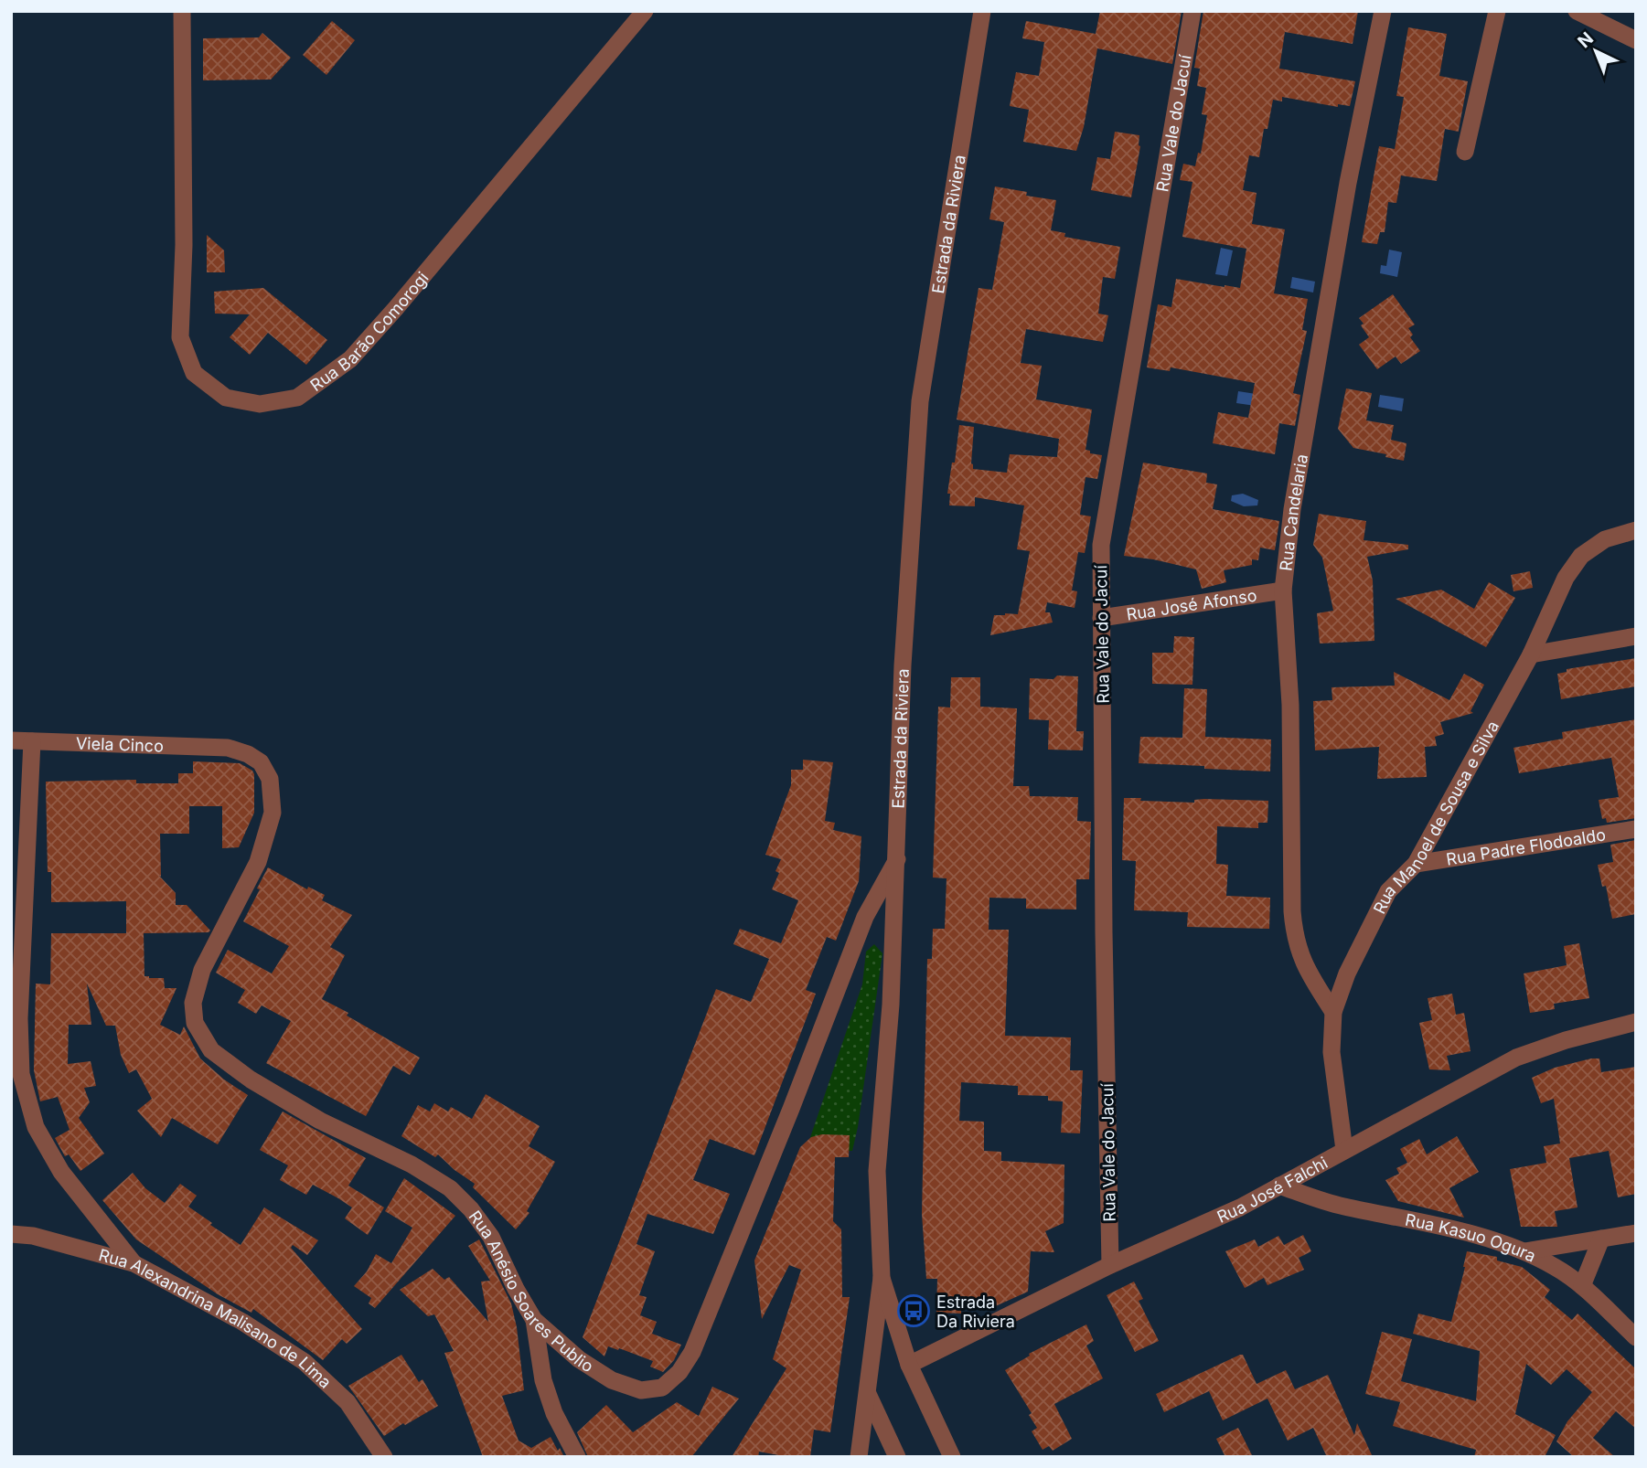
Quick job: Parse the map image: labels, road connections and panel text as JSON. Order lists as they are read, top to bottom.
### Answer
{
  "streets": {
    "street": [
      "Rua Vale do Jacuí",
      "Estrada da Riviera",
      "Rua Barão Comorogi",
      "Rua Candelaria",
      "Rua José Afonso",
      "Viela Cinco",
      "Rua Manoel de Sousa e Silva",
      "Rua Padre Flodoaldo",
      "Rua José Falchi",
      "Rua Kasuo Ogura",
      "Rua Anésio Soares Publio",
      "Rua Alexandrina Malisano de Lima"
    ]
  },
  "crossings": [
    ["Rua Vale do Jacuí", "Rua José Afonso"],
    ["Rua Vale do Jacuí", "Rua José Falchi"],
    ["Estrada da Riviera", "Rua José Falchi"],
    ["Estrada da Riviera", "Rua Anésio Soares Publio"],
    ["Rua Candelaria", "Rua José Afonso"],
    ["Rua Candelaria", "Rua Manoel de Sousa e Silva"],
    ["Viela Cinco", "Rua Anésio Soares Publio"],
    ["Rua Manoel de Sousa e Silva", "Rua Padre Flodoaldo"],
    ["Rua Manoel de Sousa e Silva", "Rua José Falchi"],
    ["Rua José Falchi", "Rua Kasuo Ogura"]
  ],
  "places": {
    "bus stop": ["Estrada Da Riviera"]
  },
  "north": "top left"
}
